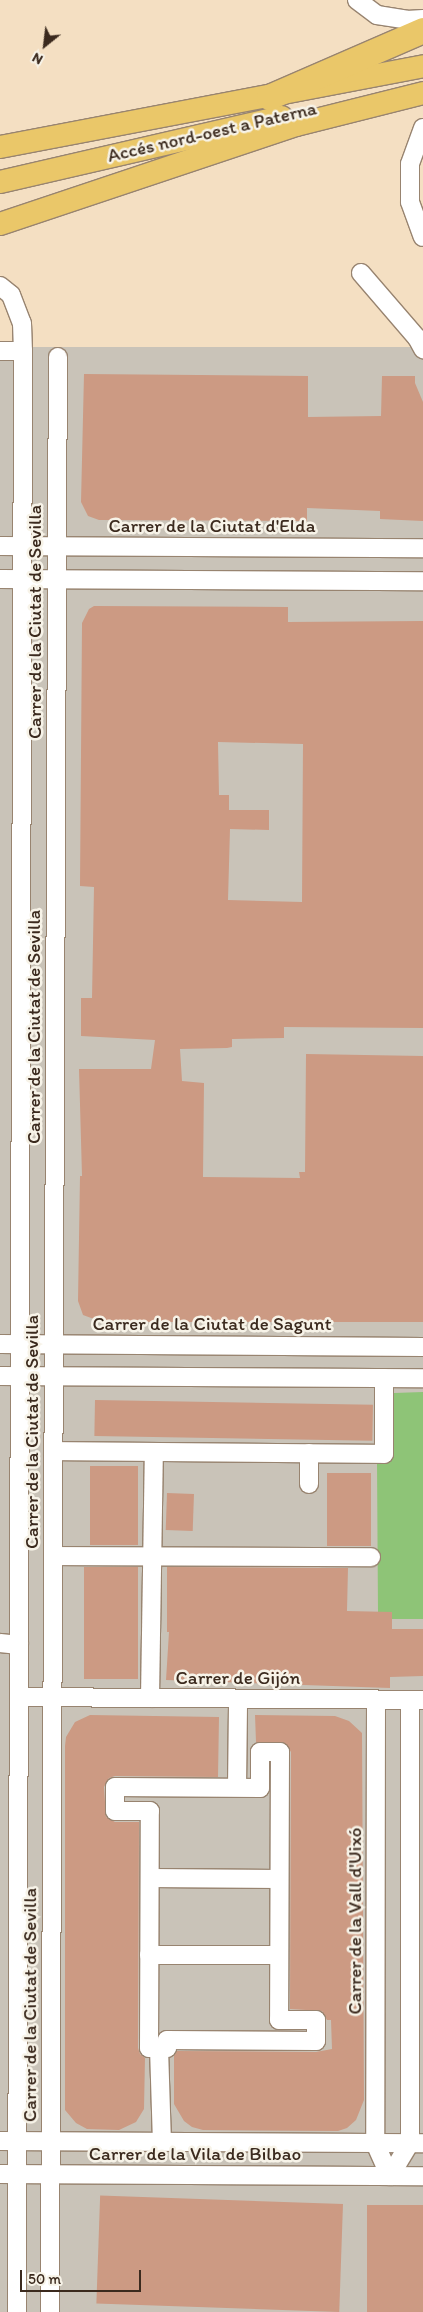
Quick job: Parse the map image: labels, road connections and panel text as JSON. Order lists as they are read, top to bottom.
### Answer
{
  "streets": {
    "main road": ["Accés nord-oest a Paterna"],
    "street": [
      "Carrer de la Ciutat d'Elda",
      "Carrer de la Ciutat de Sevilla",
      "Carrer de la Ciutat de Sagunt",
      "Carrer de Gijón",
      "Carrer de la Vall d'Uixó",
      "Carrer de la Vila de Bilbao"
    ]
  },
  "crossings": [
    ["Carrer de la Ciutat d'Elda", "Carrer de la Ciutat de Sevilla"],
    ["Carrer de la Ciutat de Sevilla", "Carrer de la Ciutat de Sagunt"],
    ["Carrer de la Ciutat de Sevilla", "Carrer de Gijón"],
    ["Carrer de la Ciutat de Sevilla", "Carrer de la Vila de Bilbao"],
    ["Carrer de Gijón", "Carrer de la Vall d'Uixó"],
    ["Carrer de la Vall d'Uixó", "Carrer de la Vila de Bilbao"]
  ],
  "scale_bar": "50 m",
  "north": "bottom left"
}
